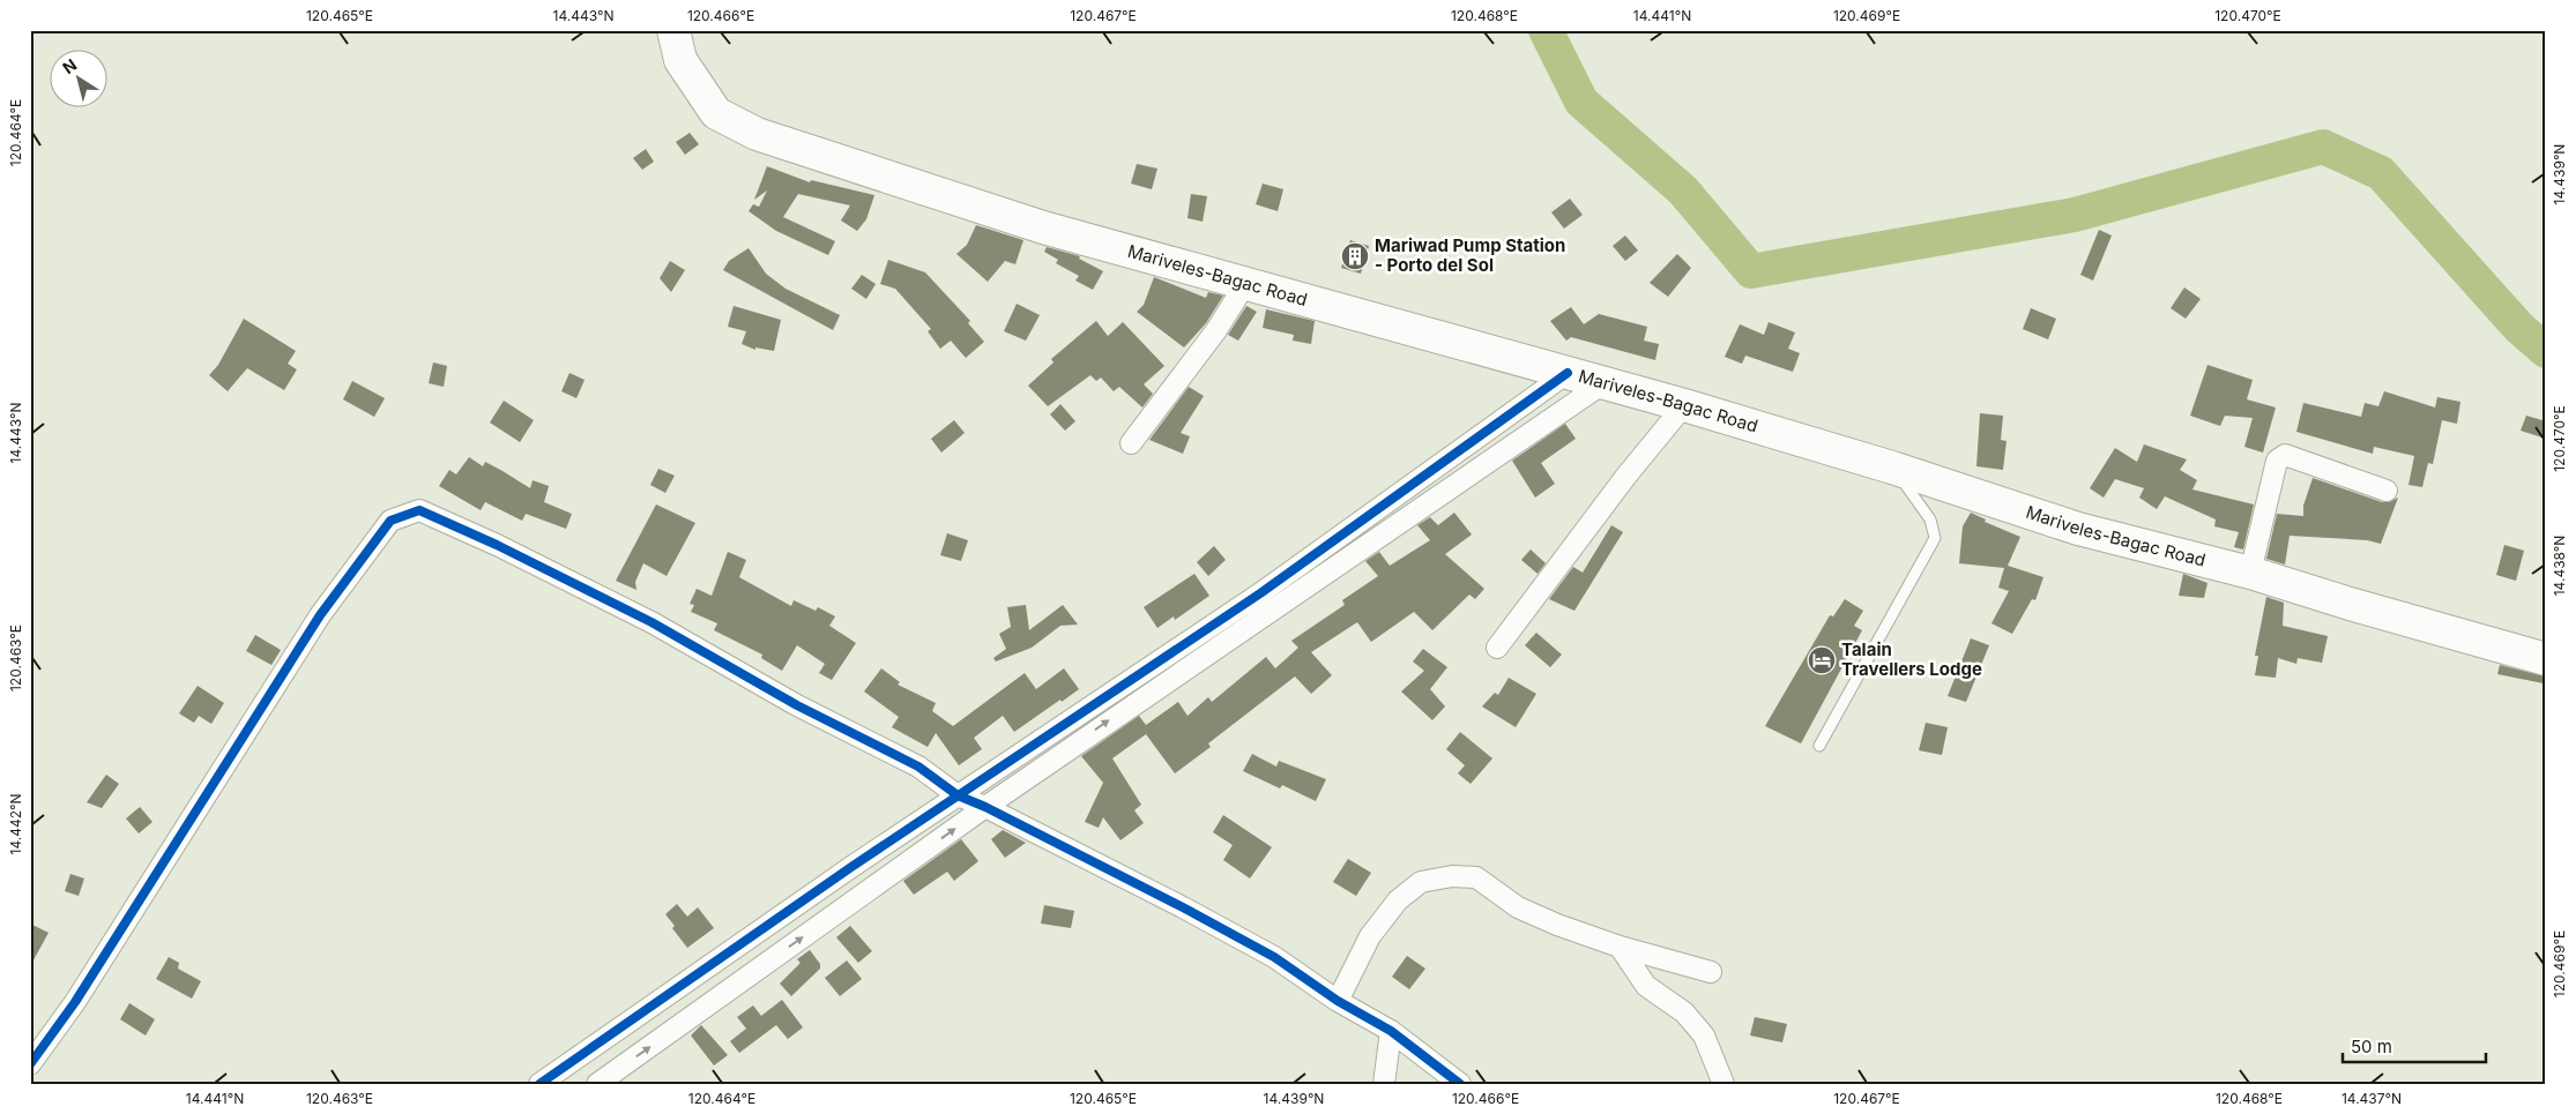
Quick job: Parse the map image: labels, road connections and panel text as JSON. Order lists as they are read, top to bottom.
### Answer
{
  "streets": {
    "main road": ["Mariveles-Bagac Road"]
  },
  "places": {
    "building": ["Mariwad Pump Station - Porto del Sol"],
    "hotel": ["Talain Travellers Lodge"]
  },
  "scale_bar": "50 m",
  "north": "top left",
  "coordinates": [
    "120.465°E",
    "14.443°N",
    "120.466°E",
    "120.467°E",
    "120.468°E",
    "14.441°N",
    "120.469°E",
    "120.470°E",
    "120.464°E",
    "14.439°N",
    "14.438°N",
    "120.463°E",
    "14.442°N",
    "14.437°N"
  ]
}
